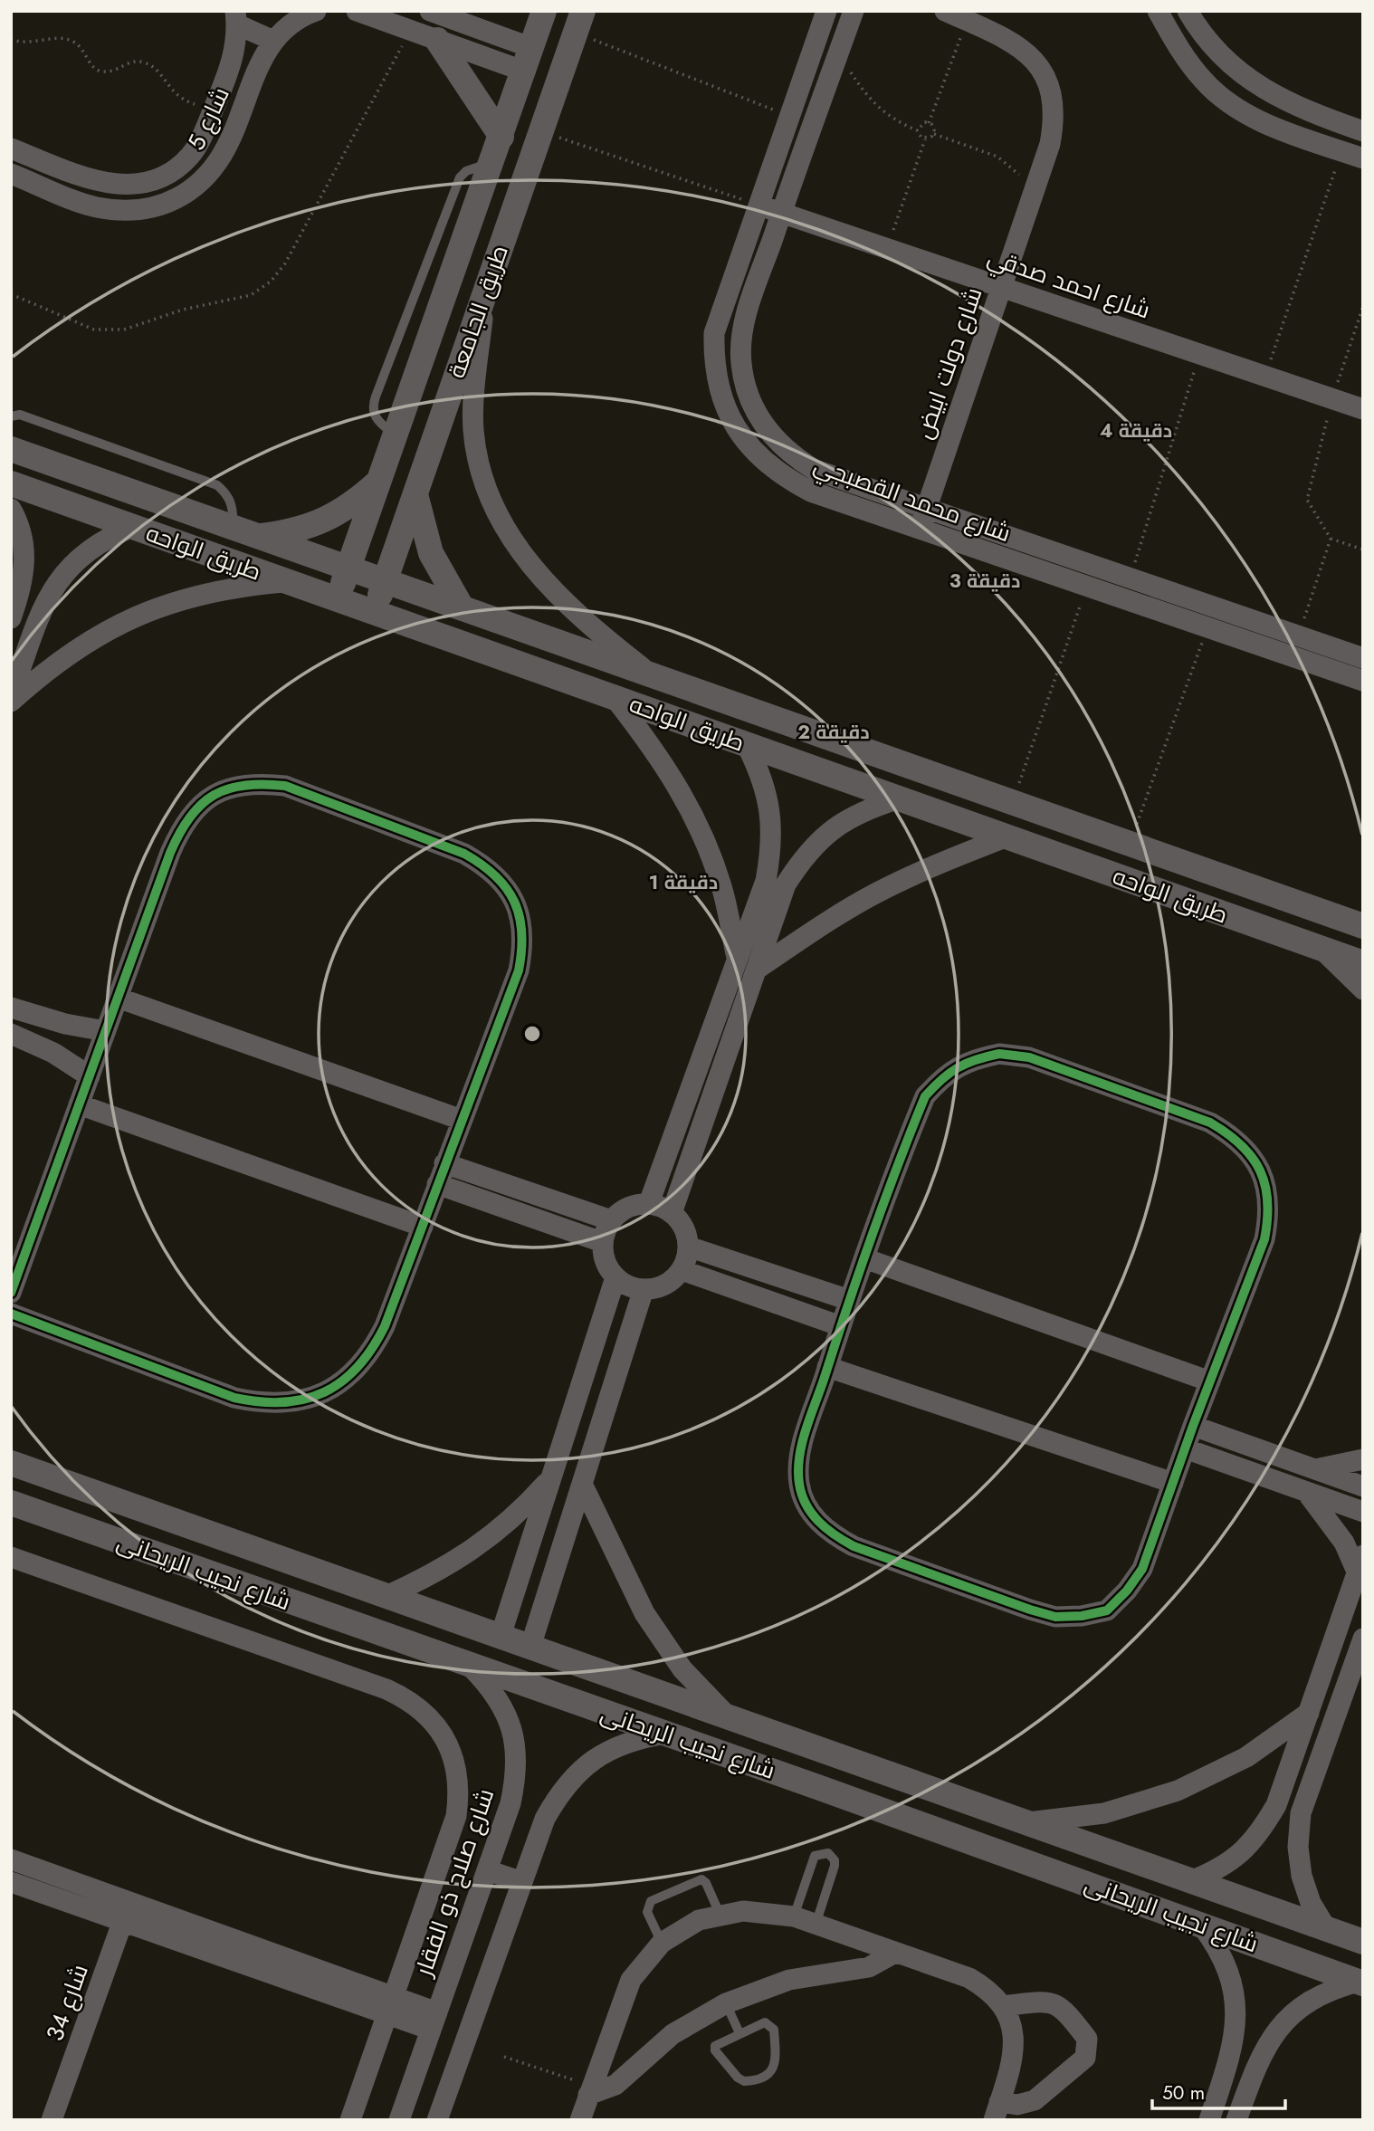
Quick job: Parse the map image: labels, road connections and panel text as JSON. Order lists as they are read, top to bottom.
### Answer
{
  "streets": {
    "street": [
      "شارع 5",
      "شارع احمد صدقي",
      "طريق الجامعة",
      "شارع دولت ابيض",
      "شارع محمد القصبجي",
      "طريق الواحه",
      "شارع نجيب الريحانى",
      "شارع صلاح ذو الفقار",
      "شارع 34"
    ]
  },
  "crossings": [
    ["شارع احمد صدقي", "شارع دولت ابيض"],
    ["شارع احمد صدقي", "شارع محمد القصبجي"],
    ["طريق الجامعة", "طريق الواحه"],
    ["شارع دولت ابيض", "شارع محمد القصبجي"],
    ["شارع نجيب الريحانى", "شارع صلاح ذو الفقار"]
  ],
  "scale_bar": "50 m",
  "rings": [
    "4 دقيقة",
    "3 دقيقة",
    "2 دقيقة",
    "1 دقيقة"
  ]
}
